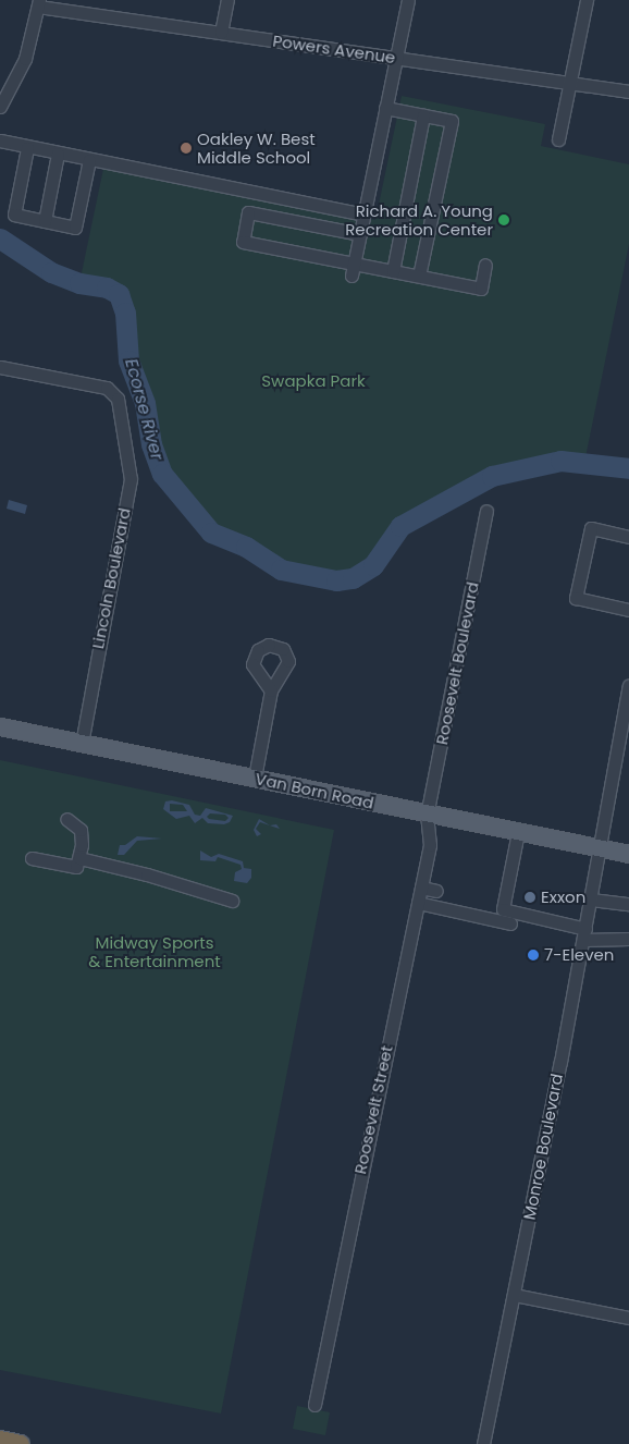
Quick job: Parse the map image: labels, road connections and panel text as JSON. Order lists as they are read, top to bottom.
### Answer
{
  "streets": {
    "main road": ["Van Born Road"],
    "street": [
      "Powers Avenue",
      "Lincoln Boulevard",
      "Roosevelt Boulevard",
      "Roosevelt Street",
      "Monroe Boulevard"
    ]
  },
  "crossings": [
    ["Lincoln Boulevard", "Van Born Road"],
    ["Roosevelt Boulevard", "Van Born Road"],
    ["Roosevelt Boulevard", "Roosevelt Street"],
    ["Van Born Road", "Roosevelt Street"],
    ["Van Born Road", "Monroe Boulevard"]
  ],
  "water": ["Ecorse River"],
  "parks": ["Swapka Park", "Midway Sports & Entertainment"],
  "places": [
    "Oakley W. Best Middle School",
    "Richard A. Young Recreation Center",
    "Exxon",
    "7-Eleven"
  ]
}
